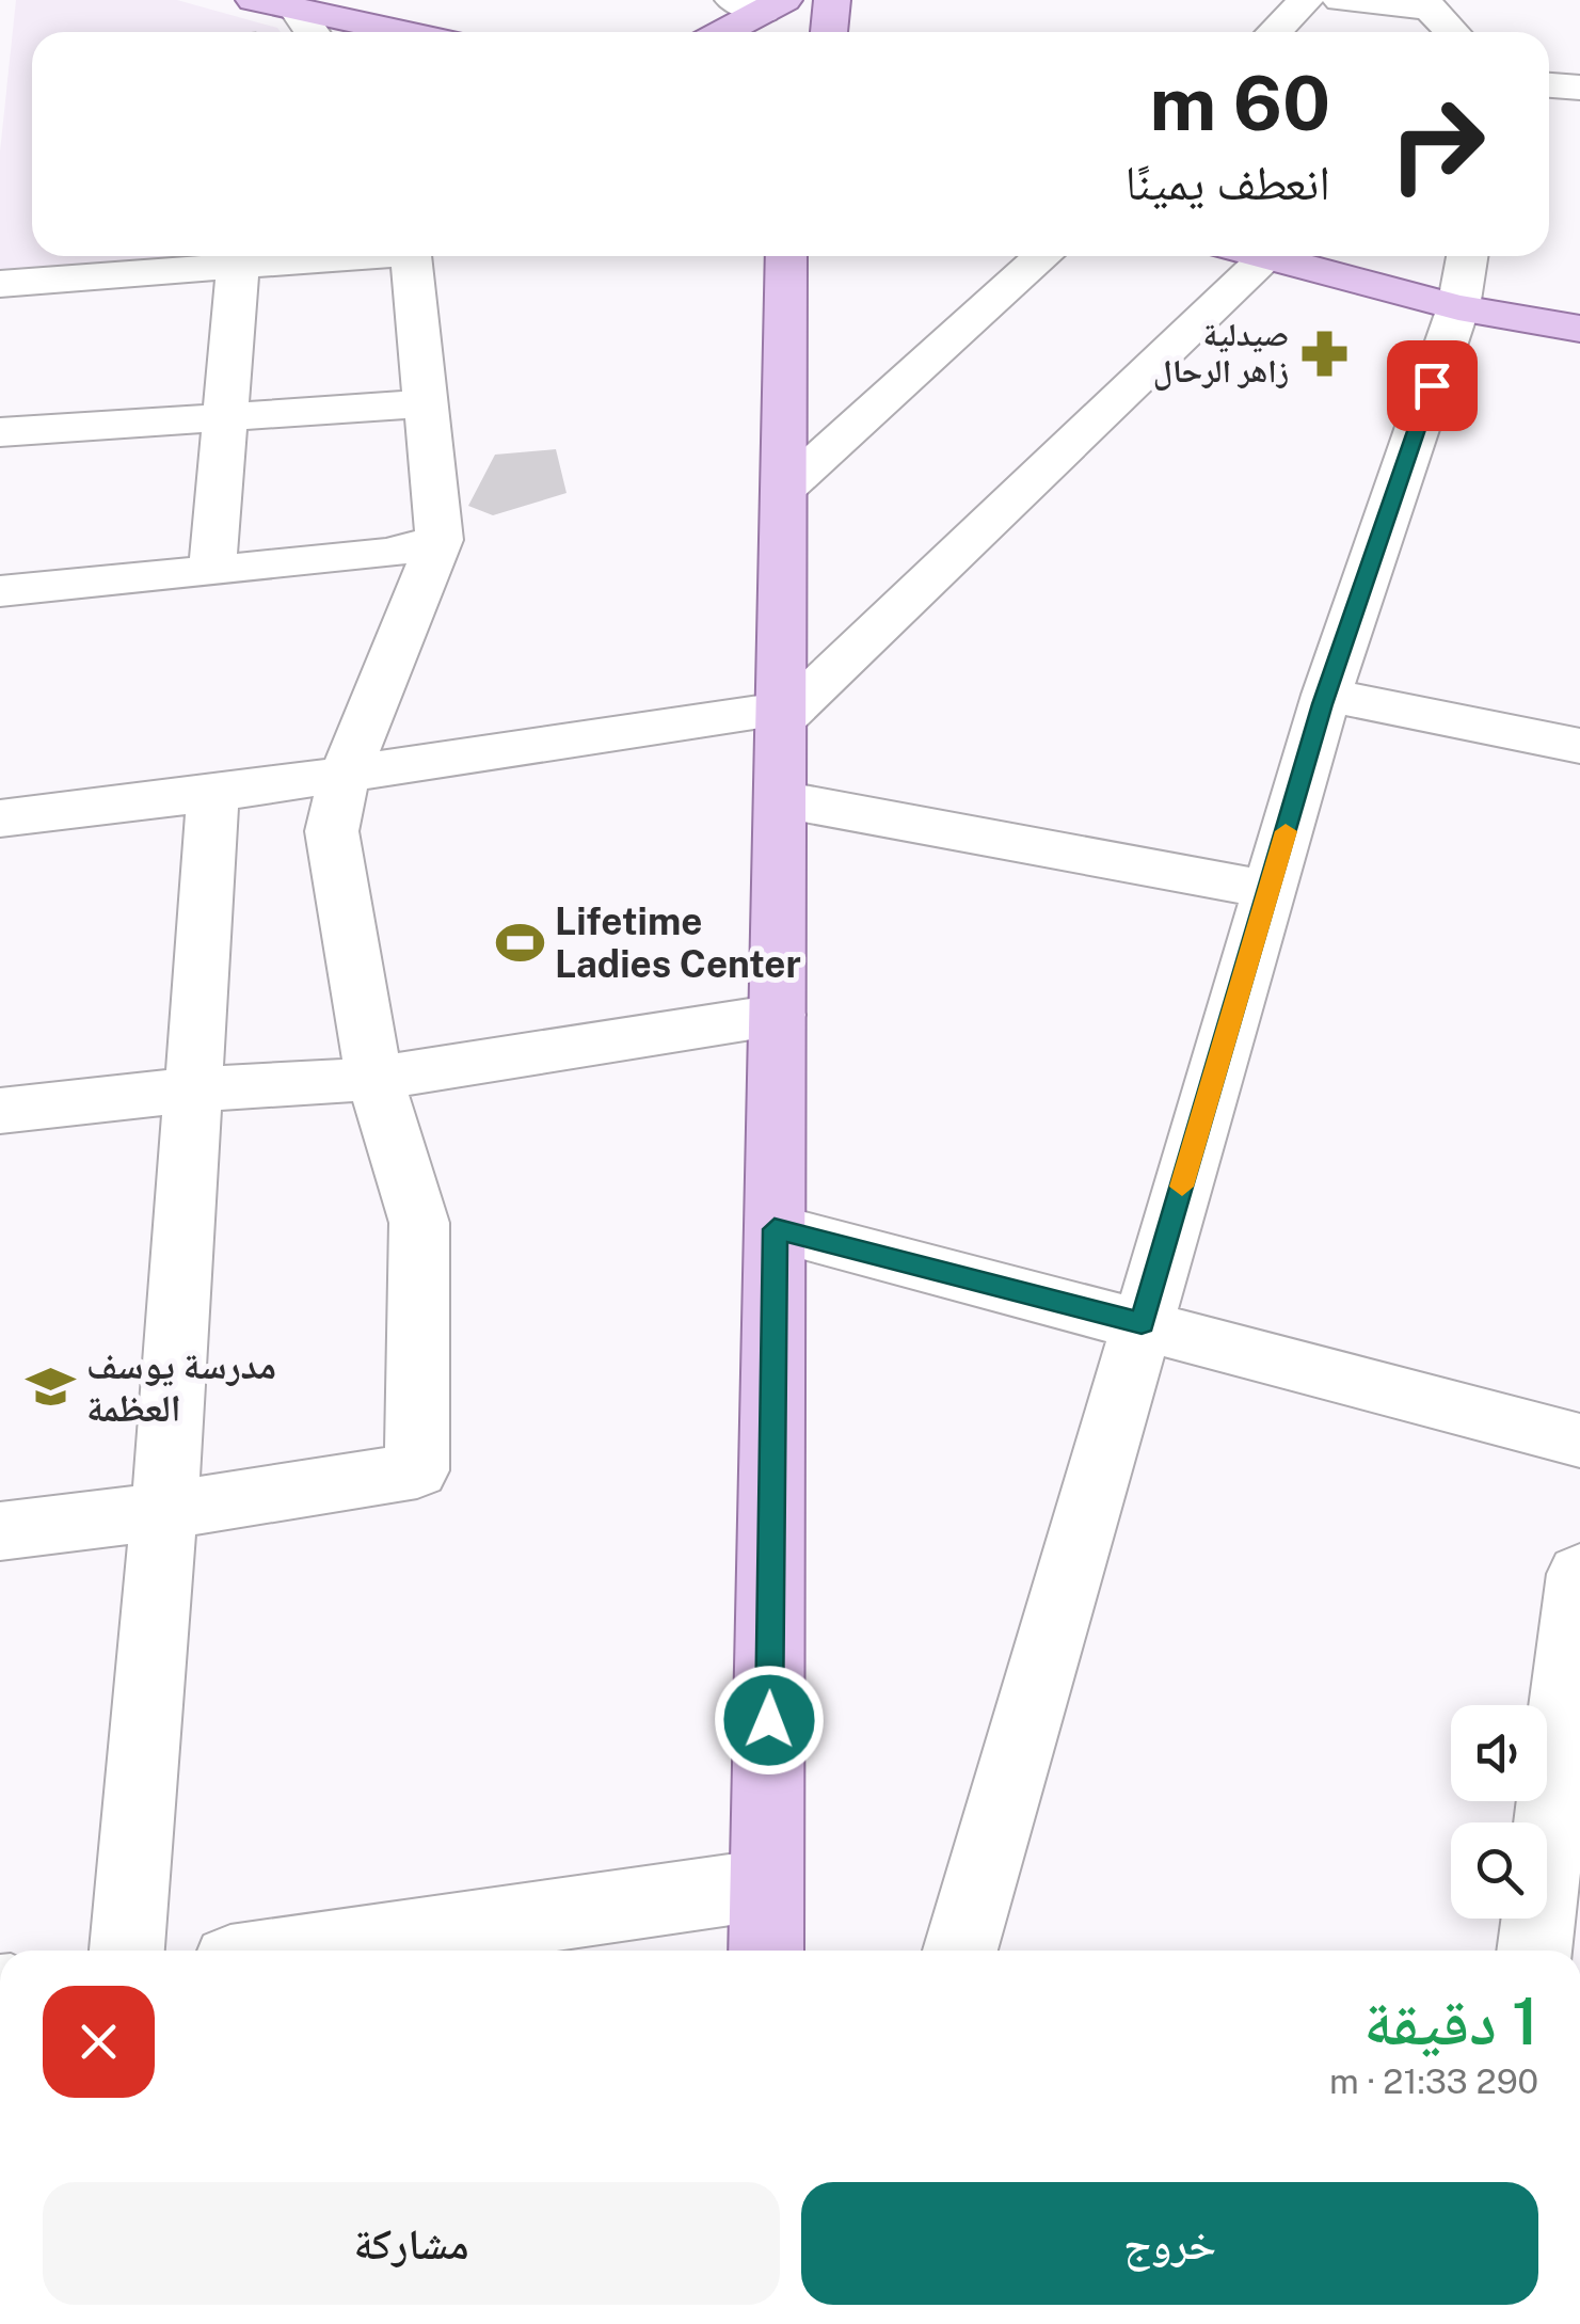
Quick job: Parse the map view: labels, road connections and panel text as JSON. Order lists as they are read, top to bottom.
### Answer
{
  "places": {
    "pharmacy": ["صيدلية زاهر الرحال"],
    "sports": ["Lifetime Ladies Center"],
    "school or university": ["مدرسة يوسف العظمة"]
  },
  "page": {
    "turn": ["60 m", "انعطف يمينًا"],
    "heading": ["1 دقيقة", "290 m · 21:33"],
    "buttons": ["خروج", "مشاركة"]
  }
}
